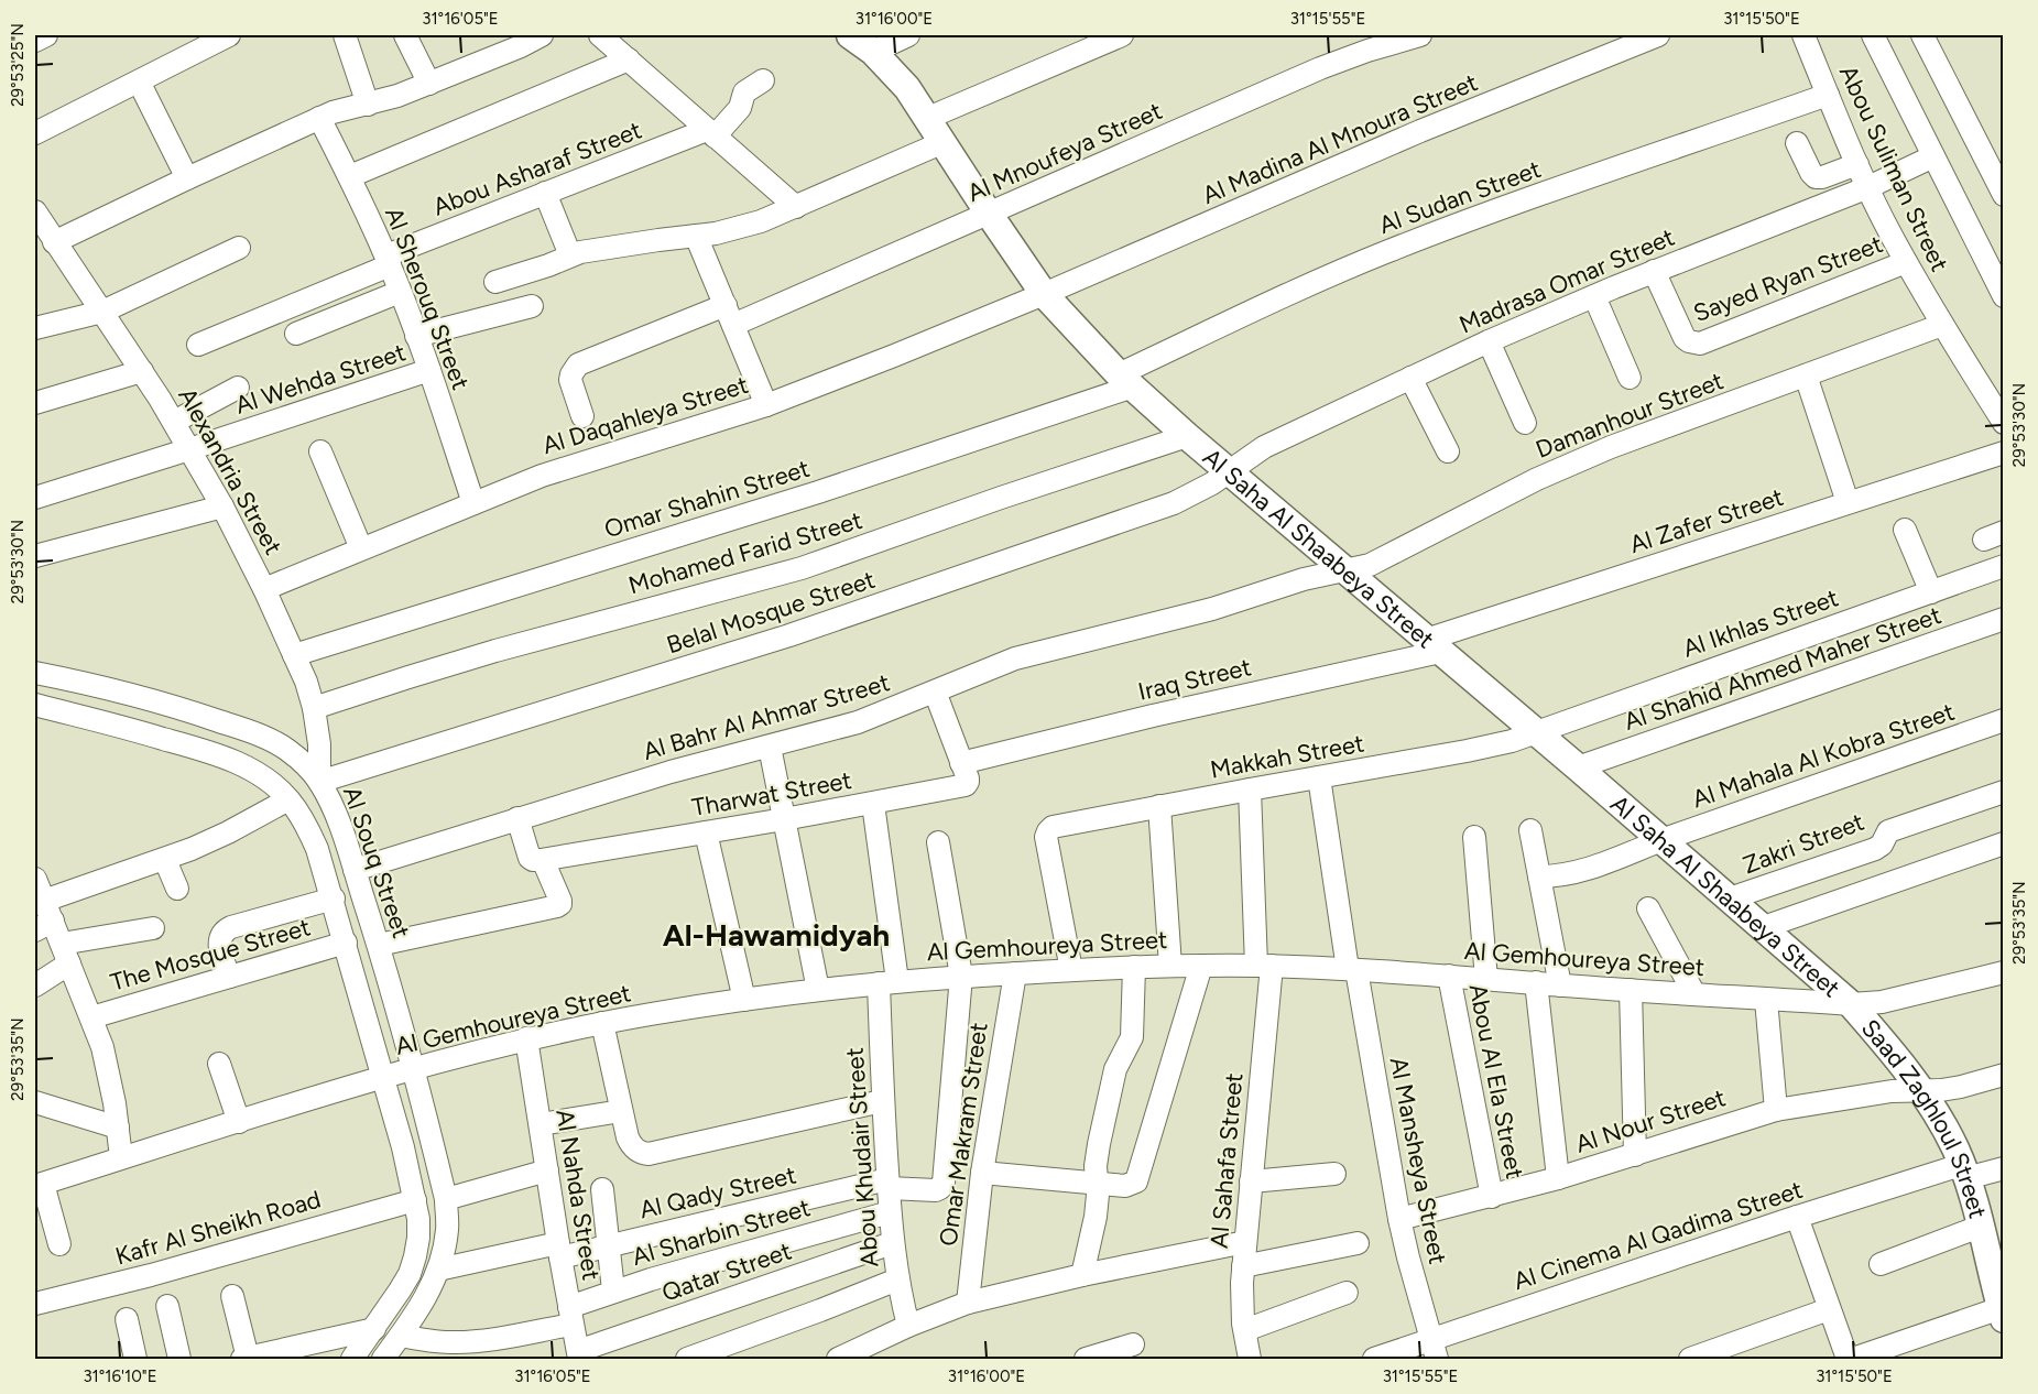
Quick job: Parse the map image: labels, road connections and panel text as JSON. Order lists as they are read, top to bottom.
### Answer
{
  "streets": {
    "main road": ["Al Saha Al Shaabeya Street", "Saad Zaghloul Street"],
    "street": [
      "Al Madina Al Mnoura Street",
      "Al Mnoufeya Street",
      "Abou Asharaf Street",
      "Abou Suliman Street",
      "Al Sudan Street",
      "Sayed Ryan Street",
      "Madrasa Omar Street",
      "Al Sherouq Street",
      "Al Wehda Street",
      "Al Daqahleya Street",
      "Damanhour Street",
      "Alexandria Street",
      "Omar Shahin Street",
      "Al Zafer Street",
      "Mohamed Farid Street",
      "Belal Mosque Street",
      "Al Ikhlas Street",
      "Al Shahid Ahmed Maher Street",
      "Iraq Street",
      "Al Bahr Al Ahmar Street",
      "Al Mahala Al Kobra Street",
      "Makkah Street",
      "Tharwat Street",
      "Zakri Street",
      "Al Souq Street",
      "Al Gemhoureya Street",
      "The Mosque Street",
      "Abou Al Ela Street",
      "Al Nour Street",
      "Omar Makram Street",
      "Abou Khudair Street",
      "Al Sahafa Street",
      "Al Mansheya Street",
      "Al Qady Street",
      "Al Nahda Street",
      "Kafr Al Sheikh Road",
      "Al Sharbin Street",
      "Al Cinema Al Qadima Street",
      "Qatar Street"
    ]
  },
  "crossings": [
    ["Al Madina Al Mnoura Street", "Al Daqahleya Street"],
    ["Al Madina Al Mnoura Street", "Al Saha Al Shaabeya Street"],
    ["Al Mnoufeya Street", "Al Saha Al Shaabeya Street"],
    ["Abou Asharaf Street", "Al Sherouq Street"],
    ["Abou Suliman Street", "Al Sudan Street"],
    ["Abou Suliman Street", "Sayed Ryan Street"],
    ["Abou Suliman Street", "Madrasa Omar Street"],
    ["Abou Suliman Street", "Damanhour Street"],
    ["Al Sudan Street", "Omar Shahin Street"],
    ["Al Sudan Street", "Al Saha Al Shaabeya Street"],
    ["Sayed Ryan Street", "Madrasa Omar Street"],
    ["Madrasa Omar Street", "Al Saha Al Shaabeya Street"],
    ["Madrasa Omar Street", "Belal Mosque Street"],
    ["Al Sherouq Street", "Al Wehda Street"],
    ["Al Sherouq Street", "Al Daqahleya Street"],
    ["Al Wehda Street", "Alexandria Street"],
    ["Al Daqahleya Street", "Alexandria Street"],
    ["Al Daqahleya Street", "Al Saha Al Shaabeya Street"],
    ["Damanhour Street", "Al Saha Al Shaabeya Street"],
    ["Damanhour Street", "Al Bahr Al Ahmar Street"],
    ["Alexandria Street", "Omar Shahin Street"],
    ["Alexandria Street", "Mohamed Farid Street"],
    ["Alexandria Street", "Belal Mosque Street"],
    ["Alexandria Street", "Al Souq Street"],
    ["Omar Shahin Street", "Al Saha Al Shaabeya Street"],
    ["Al Zafer Street", "Al Saha Al Shaabeya Street"],
    ["Al Zafer Street", "Iraq Street"],
    ["Al Saha Al Shaabeya Street", "Mohamed Farid Street"],
    ["Al Saha Al Shaabeya Street", "Belal Mosque Street"],
    ["Al Saha Al Shaabeya Street", "Al Ikhlas Street"],
    ["Al Saha Al Shaabeya Street", "Al Shahid Ahmed Maher Street"],
    ["Al Saha Al Shaabeya Street", "Iraq Street"],
    ["Al Saha Al Shaabeya Street", "Al Bahr Al Ahmar Street"],
    ["Al Saha Al Shaabeya Street", "Al Mahala Al Kobra Street"],
    ["Al Saha Al Shaabeya Street", "Makkah Street"],
    ["Al Saha Al Shaabeya Street", "Zakri Street"],
    ["Al Saha Al Shaabeya Street", "Al Gemhoureya Street"],
    ["Al Saha Al Shaabeya Street", "Saad Zaghloul Street"],
    ["Belal Mosque Street", "Al Souq Street"],
    ["Al Ikhlas Street", "Makkah Street"],
    ["Iraq Street", "Tharwat Street"],
    ["Al Bahr Al Ahmar Street", "Al Souq Street"],
    ["Makkah Street", "Al Gemhoureya Street"],
    ["Makkah Street", "Al Sahafa Street"],
    ["Makkah Street", "Al Mansheya Street"],
    ["Tharwat Street", "Abou Khudair Street"],
    ["Al Souq Street", "Al Gemhoureya Street"],
    ["Al Souq Street", "The Mosque Street"],
    ["Al Souq Street", "Al Qady Street"],
    ["Al Souq Street", "Kafr Al Sheikh Road"],
    ["Al Souq Street", "Al Sharbin Street"],
    ["Al Gemhoureya Street", "Abou Al Ela Street"],
    ["Al Gemhoureya Street", "Saad Zaghloul Street"],
    ["Al Gemhoureya Street", "Omar Makram Street"],
    ["Al Gemhoureya Street", "Abou Khudair Street"],
    ["Al Gemhoureya Street", "Al Sahafa Street"],
    ["Al Gemhoureya Street", "Al Mansheya Street"],
    ["Al Gemhoureya Street", "Al Qady Street"],
    ["Al Gemhoureya Street", "Al Nahda Street"],
    ["Abou Al Ela Street", "Al Nour Street"],
    ["Al Nour Street", "Saad Zaghloul Street"],
    ["Al Nour Street", "Al Mansheya Street"],
    ["Saad Zaghloul Street", "Al Cinema Al Qadima Street"],
    ["Abou Khudair Street", "Al Qady Street"],
    ["Abou Khudair Street", "Al Sharbin Street"],
    ["Abou Khudair Street", "Qatar Street"],
    ["Al Mansheya Street", "Al Cinema Al Qadima Street"],
    ["Al Qady Street", "Al Nahda Street"],
    ["Al Nahda Street", "Al Sharbin Street"],
    ["Al Nahda Street", "Qatar Street"]
  ],
  "districts": ["Al-Hawamidyah"],
  "coordinates": [
    "31°16'05\"E",
    "31°16'00\"E",
    "31°15'55\"E",
    "31°15'50\"E",
    "29°53'25\"N",
    "29°53'30\"N",
    "29°53'35\"N",
    "31°16'10\"E"
  ]
}
